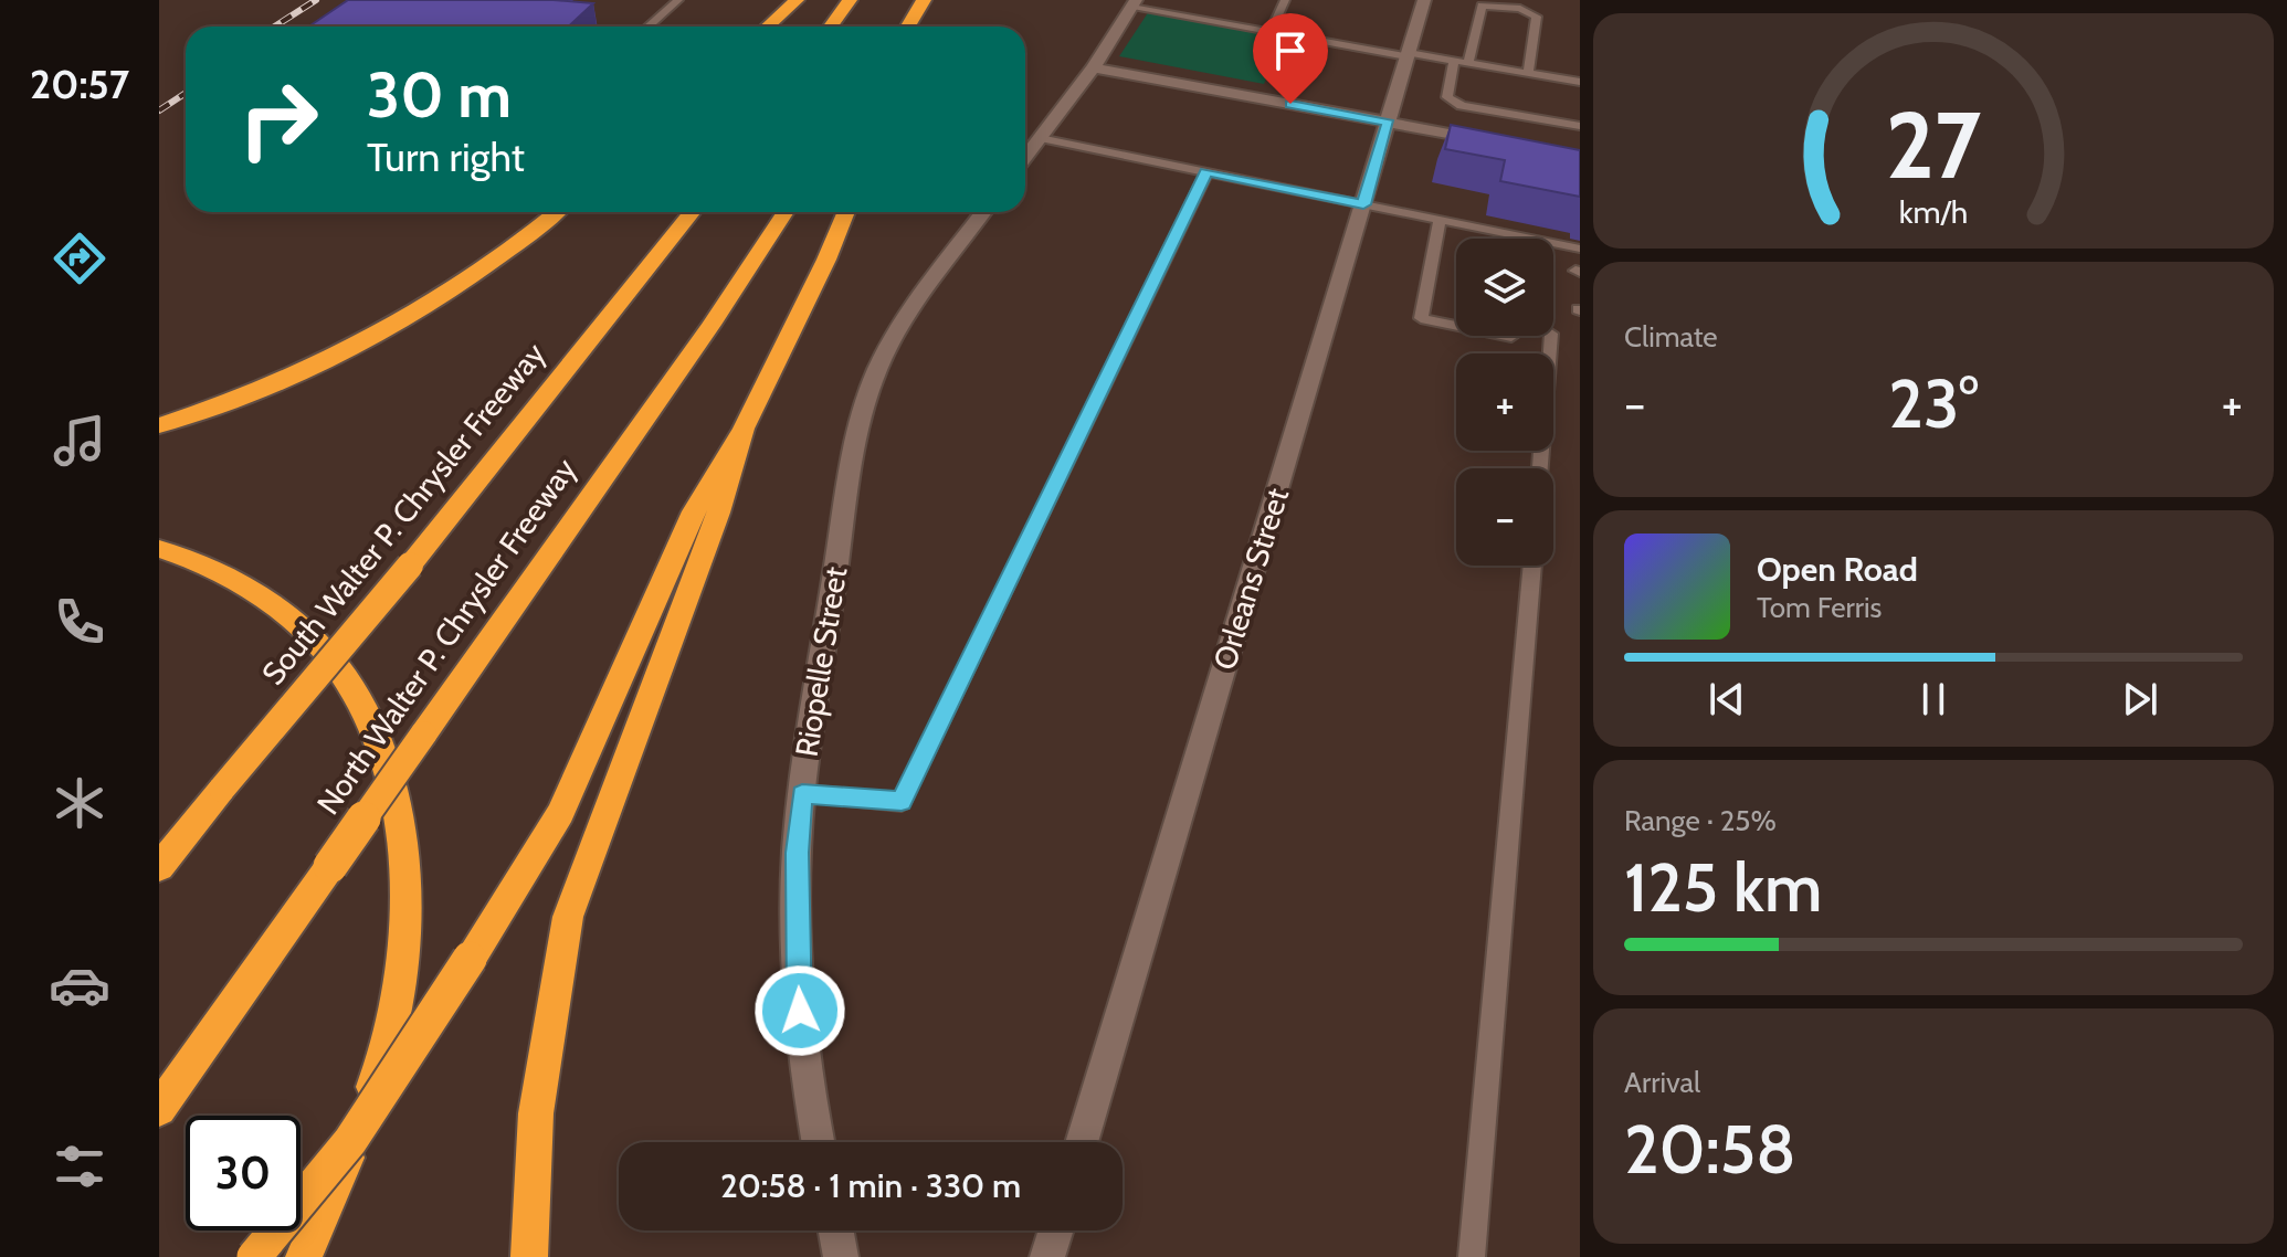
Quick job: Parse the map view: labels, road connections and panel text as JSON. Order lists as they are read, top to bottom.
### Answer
{
  "streets": {
    "highway": ["South Walter P. Chrysler Freeway", "North Walter P. Chrysler Freeway"],
    "street": ["Orleans Street", "Riopelle Street"]
  },
  "page": {
    "tabs": "20:57",
    "turn": ["30 m", "Turn right"],
    "map_buttons": ["+", "−"],
    "tile": [
      "Climate",
      ["Range · 25%", "125 km"],
      ["Arrival", "20:58"]
    ],
    "heat": ["−", "23°", "+"],
    "song": ["Open Road", "Tom Ferris"],
    "limit": "30",
    "trip": "20:58 · 1 min · 330 m",
    "gauge": ["27", "km/h"]
  }
}
